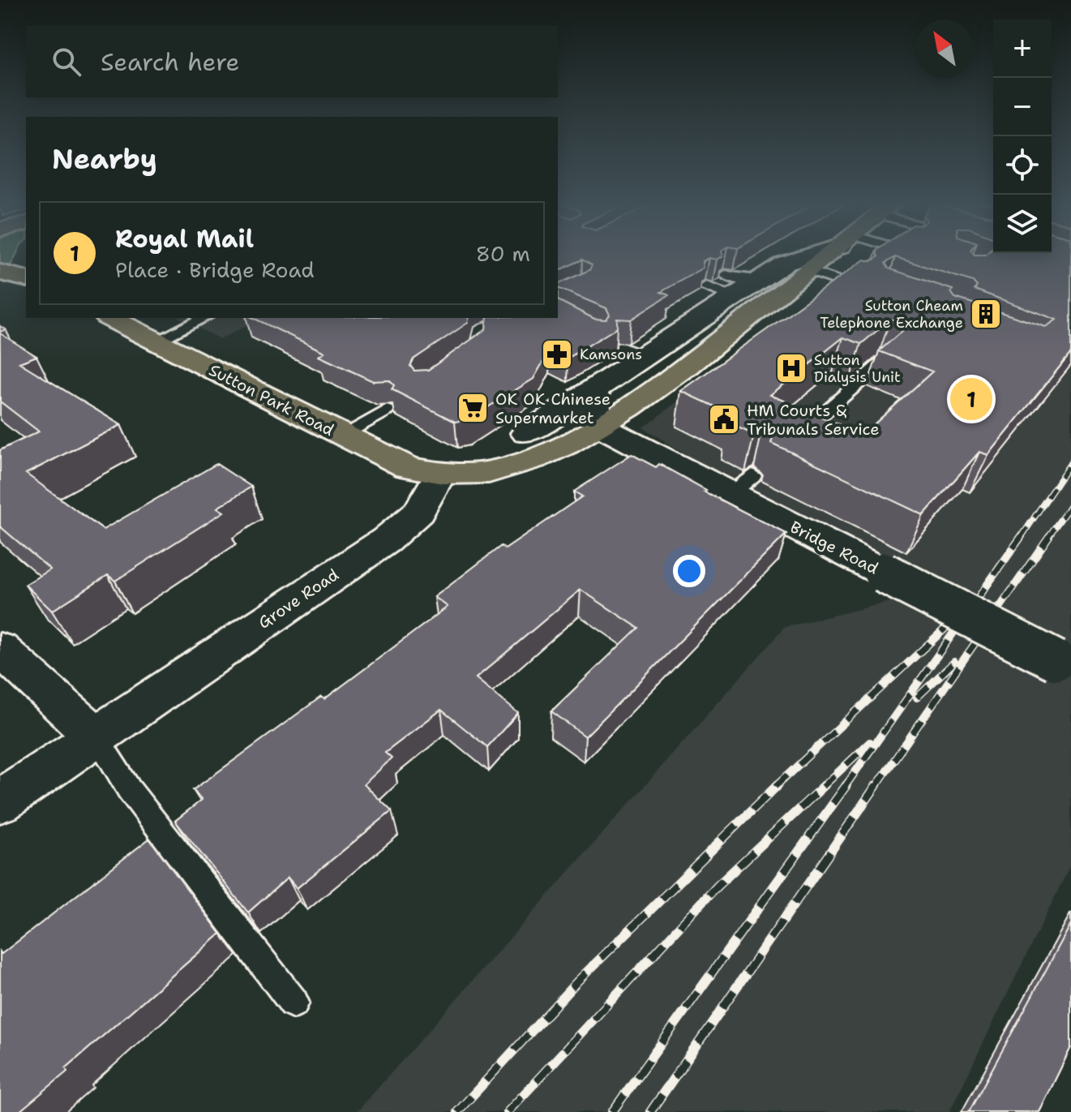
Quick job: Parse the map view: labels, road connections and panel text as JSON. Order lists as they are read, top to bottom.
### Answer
{
  "streets": {
    "highway": ["Sutton Park Road"],
    "street": ["Bridge Road", "Grove Road"]
  },
  "crossings": [
    ["Sutton Park Road", "Grove Road"]
  ],
  "places": {
    "building": ["Sutton Cheam Telephone Exchange"],
    "pharmacy": ["Kamsons"],
    "hospital": ["Sutton Dialysis Unit"],
    "supermarket": ["OK OK Chinese Supermarket"],
    "public building": ["HM Courts & Tribunals Service"]
  },
  "north": "top left",
  "page": {
    "map_buttons": ["+", "−"],
    "search": "Search here",
    "heading": "Nearby",
    "list": [
      {
        "mark": "1",
        "name": "Royal Mail",
        "note": "Place · Bridge Road",
        "value": "80 m"
      }
    ],
    "pins": "1"
  }
}
